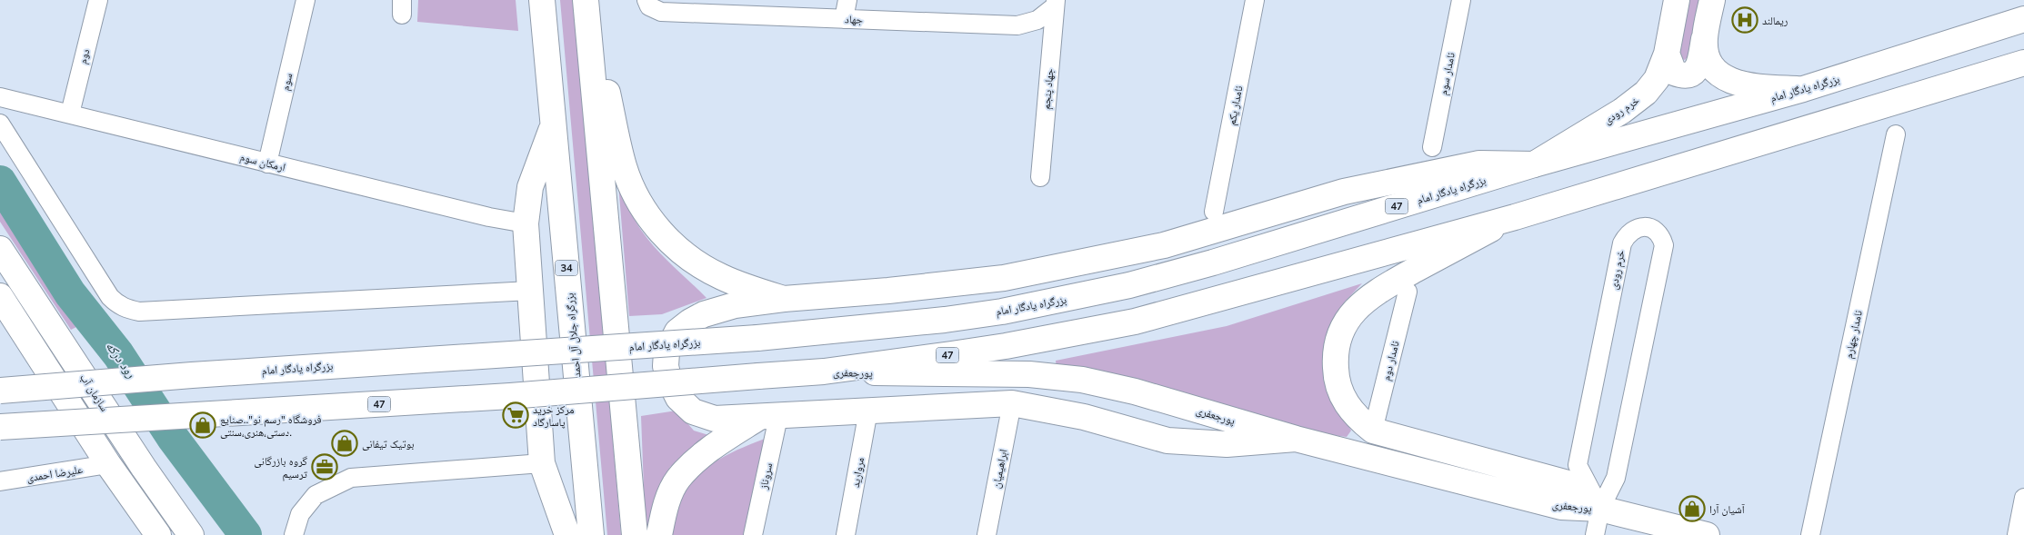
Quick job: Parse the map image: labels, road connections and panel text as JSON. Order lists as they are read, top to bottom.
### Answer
{
  "streets": {
    "main road": [
      "بزرگراه یادگار امام",
      "خرم رودی",
      "47",
      "34",
      "بزرگراه جلال آل احمد",
      "پورجعفری",
      "سازمان آب"
    ],
    "street": [
      "جهاد",
      "دوم",
      "نامدار سوم",
      "سوم",
      "جهاد پنجم",
      "نامدار یکم",
      "ارمکان سوم",
      "خرم‌ رودی",
      "نامدار چهارم",
      "نامدار دوم",
      "ابراهیمیان",
      "مروارید",
      "علیرضا احمدی",
      "سروناز"
    ]
  },
  "crossings": [
    ["جهاد", "جهاد پنجم"],
    ["دوم", "ارمکان سوم"],
    ["سوم", "ارمکان سوم"],
    ["بزرگراه یادگار امام", "خرم رودی"],
    ["47", "پورجعفری"],
    ["خرم‌ رودی", "پورجعفری"],
    ["نامدار دوم", "پورجعفری"]
  ],
  "water": ["رود درکه"],
  "places": {
    "hospital": ["ریمالند"],
    "supermarket": ["مرکز خرید پاسارگاد"],
    "shop": ["فروشگاه \"رسم نو\"..صنایع دستی،هنری،سنتی.", "بوتیک تیفانی", "آشیان آرا"],
    "office": ["گروه بازرگانی ترسیم"]
  }
}
